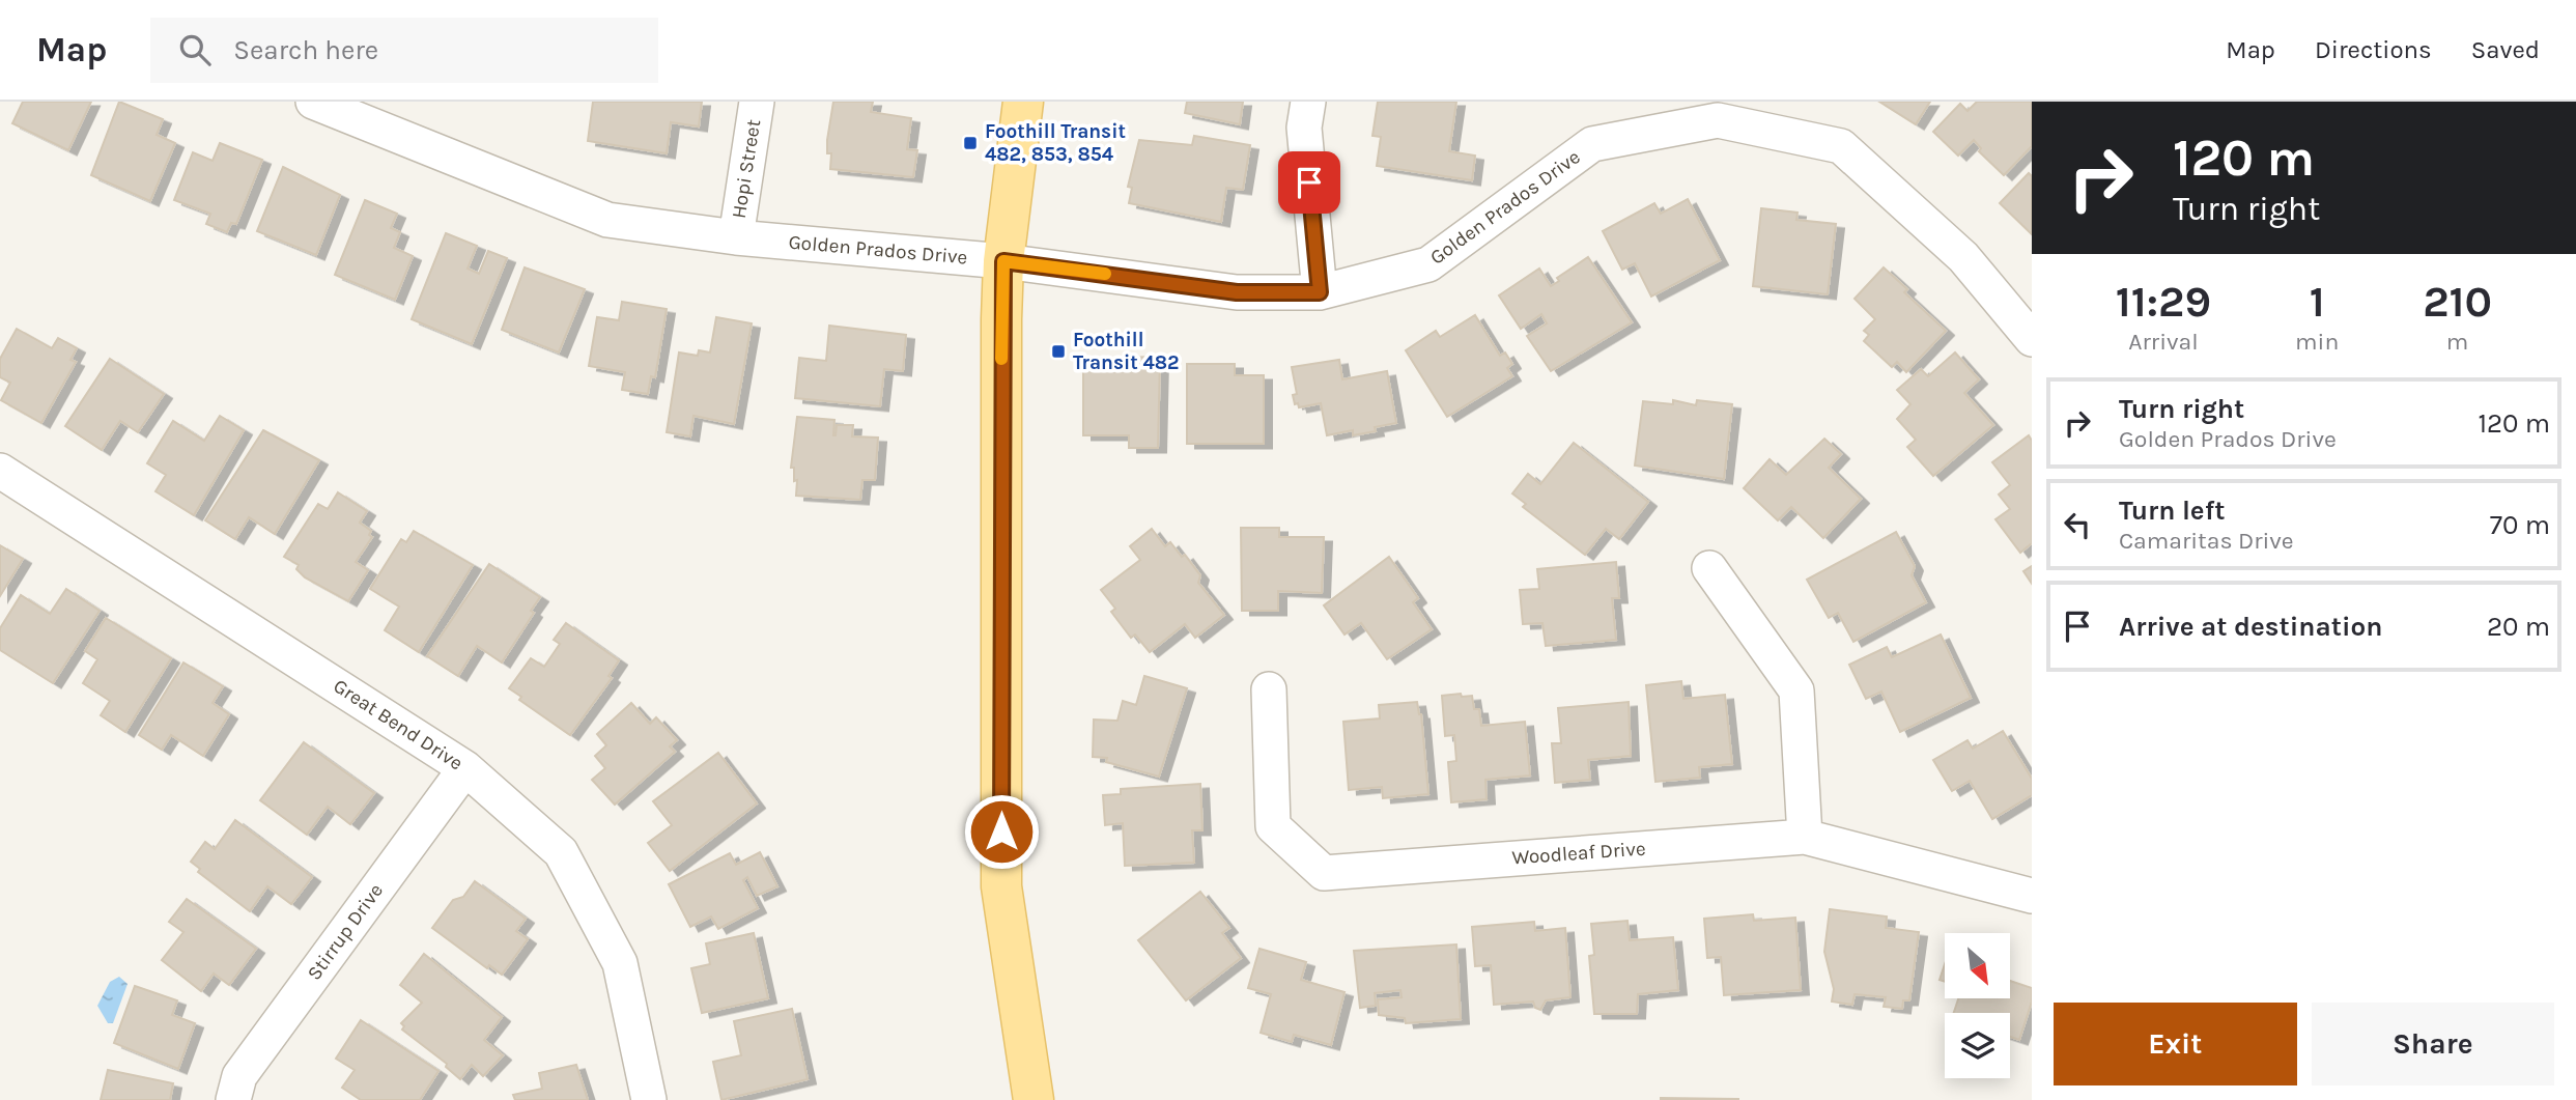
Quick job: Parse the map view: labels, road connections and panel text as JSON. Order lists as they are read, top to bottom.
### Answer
{
  "streets": {
    "street": [
      "Hopi Street",
      "Golden Prados Drive",
      "Great Bend Drive",
      "Woodleaf Drive",
      "Stirrup Drive"
    ]
  },
  "crossings": [
    ["Hopi Street", "Golden Prados Drive"],
    ["Great Bend Drive", "Stirrup Drive"]
  ],
  "places": {
    "transit": ["Foothill Transit 482, 853, 854", "Foothill Transit 482"]
  },
  "north": "bottom right",
  "page": {
    "header": "Map",
    "search": "Search here",
    "nav": ["Map", "Directions", "Saved"],
    "turn": ["120 m", "Turn right"],
    "eta": [
      "11:29",
      "Arrival",
      "1",
      "min",
      "210",
      "m"
    ],
    "list": [
      {
        "name": "Turn right",
        "note": "Golden Prados Drive",
        "value": "120 m"
      },
      {
        "name": "Turn left",
        "note": "Camaritas Drive",
        "value": "70 m"
      },
      {
        "name": "Arrive at destination",
        "value": "20 m"
      }
    ],
    "buttons": ["Exit", "Share"]
  }
}
